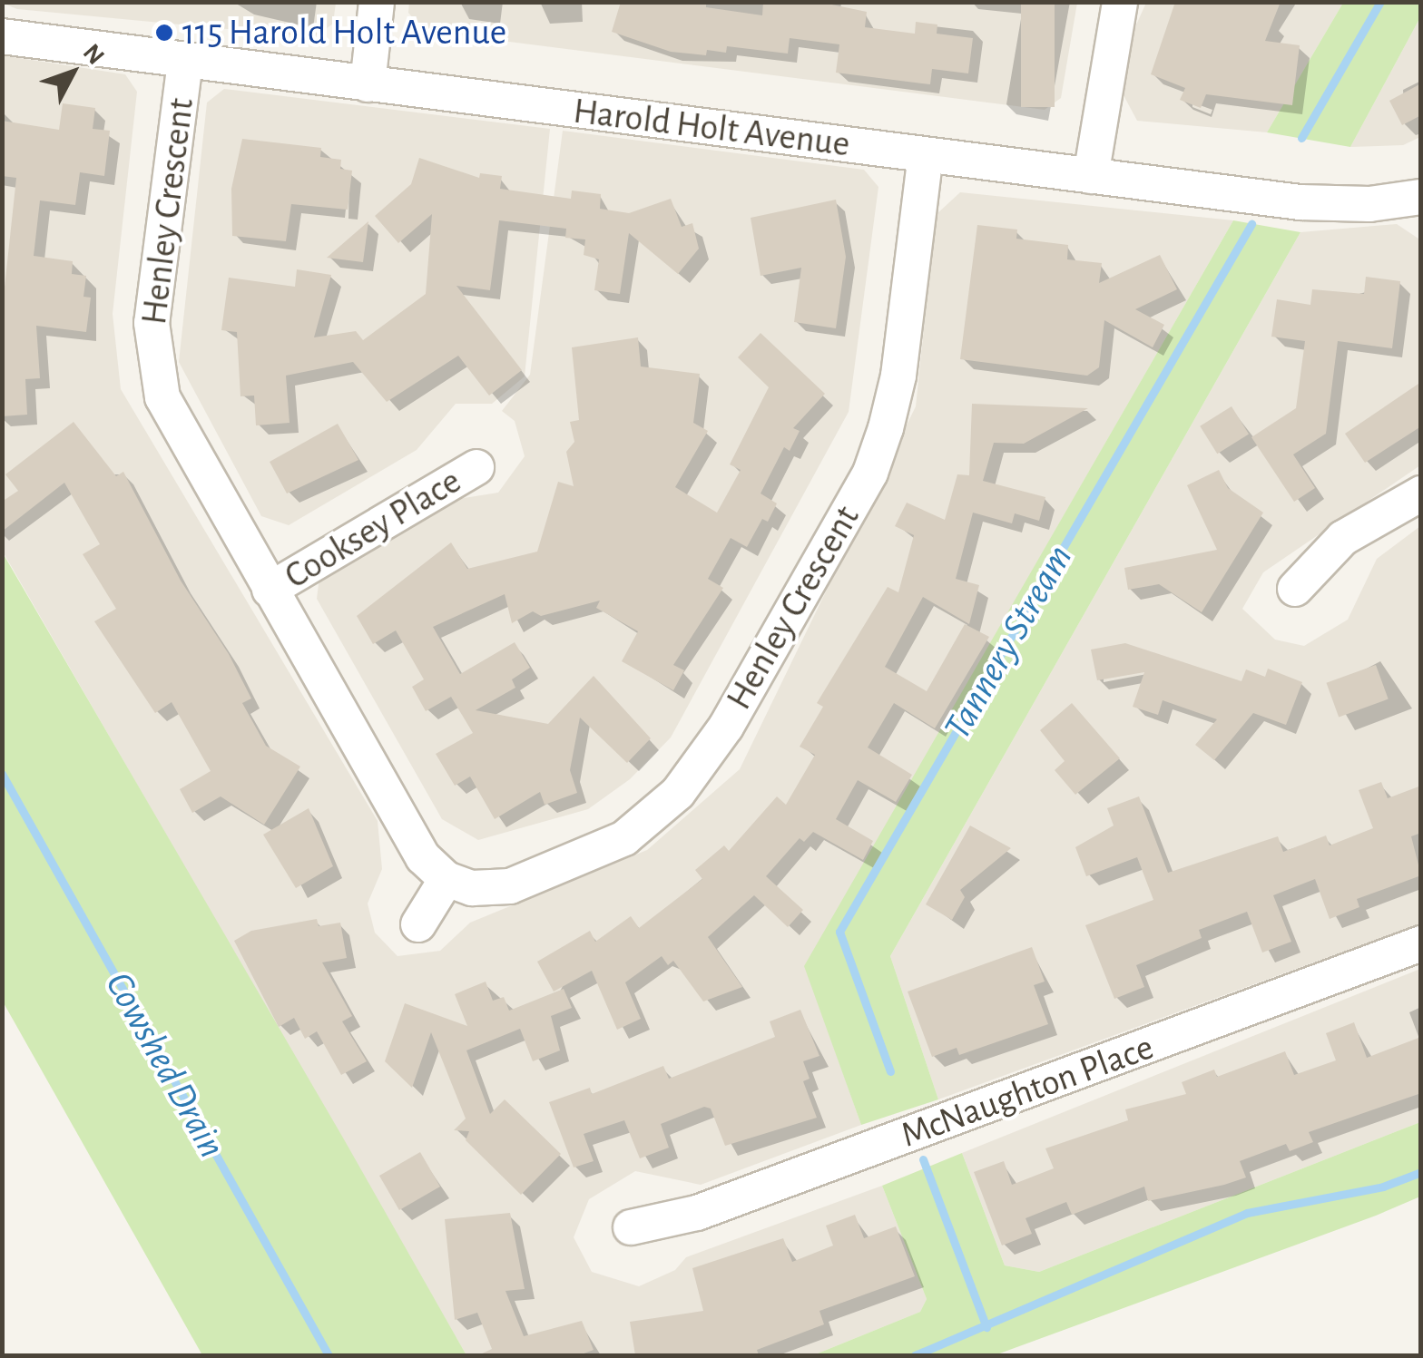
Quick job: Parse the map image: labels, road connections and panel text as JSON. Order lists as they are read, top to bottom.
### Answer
{
  "streets": {
    "street": [
      "Harold Holt Avenue",
      "Henley Crescent",
      "Cooksey Place",
      "McNaughton Place"
    ]
  },
  "crossings": [
    ["Harold Holt Avenue", "Henley Crescent"],
    ["Henley Crescent", "Cooksey Place"]
  ],
  "water": ["Tannery Stream", "Cowshed Drain"],
  "places": ["115 Harold Holt Avenue"],
  "north": "top right"
}
